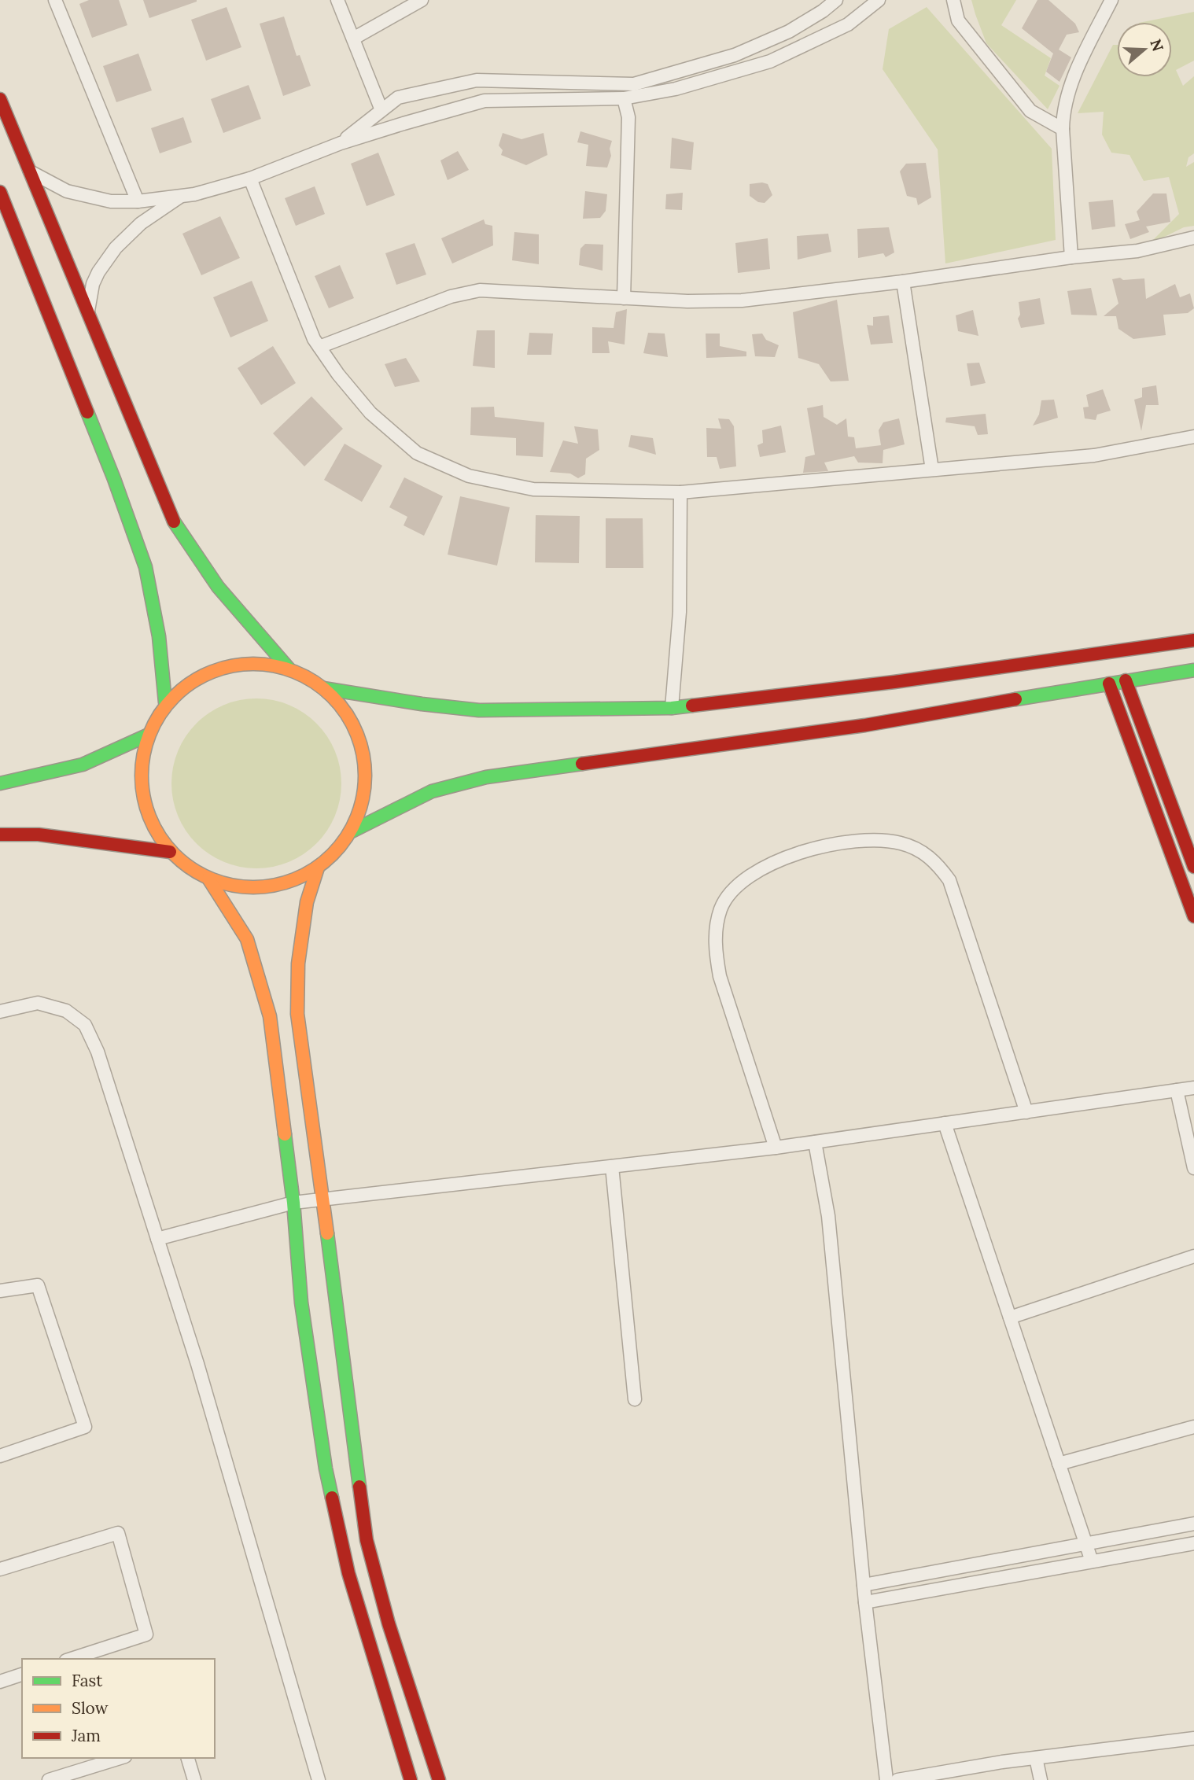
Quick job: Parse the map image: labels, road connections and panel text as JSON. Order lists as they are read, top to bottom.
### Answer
{
  "legend": ["Fast", "Slow", "Jam"],
  "north": "right"
}
